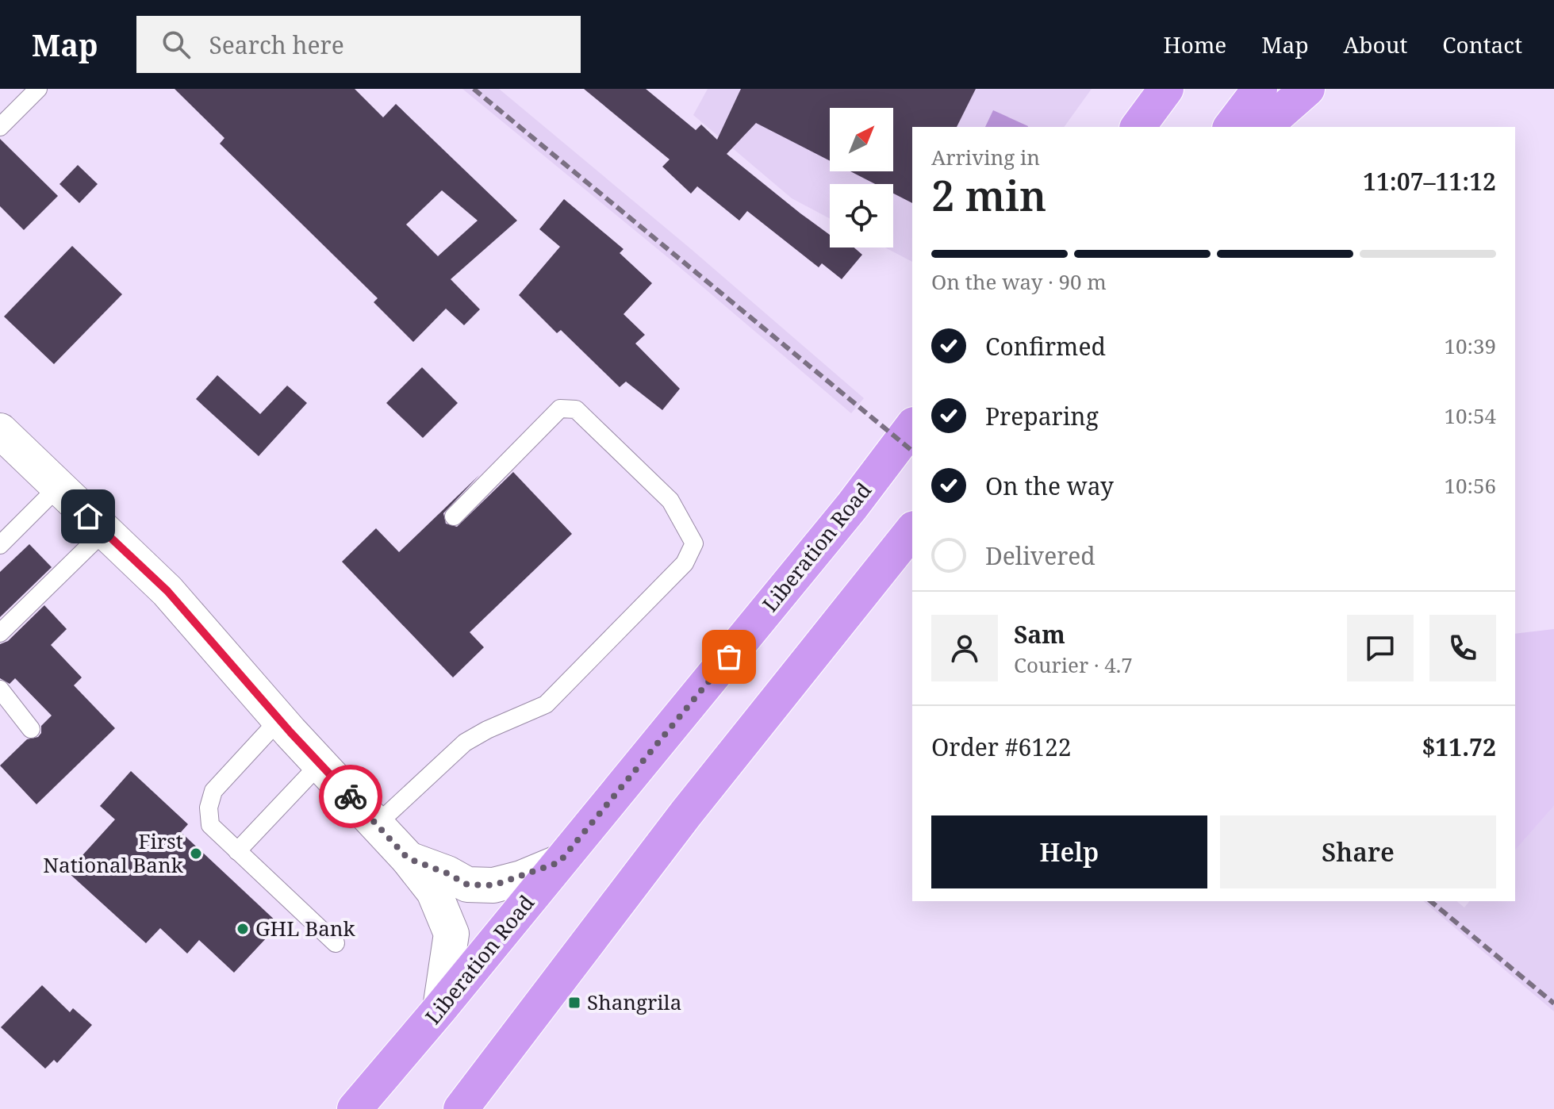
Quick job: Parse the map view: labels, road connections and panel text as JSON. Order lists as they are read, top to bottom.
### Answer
{
  "streets": {
    "highway": ["Liberation Road"]
  },
  "places": {
    "other": ["First National Bank", "GHL Bank"],
    "transit": ["Shangrila"]
  },
  "north": "top right",
  "page": {
    "header": "Map",
    "search": "Search here",
    "nav": [
      "Home",
      "Map",
      "About",
      "Contact"
    ],
    "heading": ["2 min", "Arriving in", "11:07–11:12"],
    "panel": [
      "Sam",
      "Courier · 4.7",
      "Order #6122",
      "$11.72"
    ],
    "bar": "On the way · 90 m",
    "list": [
      ["Confirmed", "10:39"],
      ["Preparing", "10:54"],
      ["On the way", "10:56"],
      "Delivered"
    ],
    "buttons": ["Help", "Share"]
  }
}
